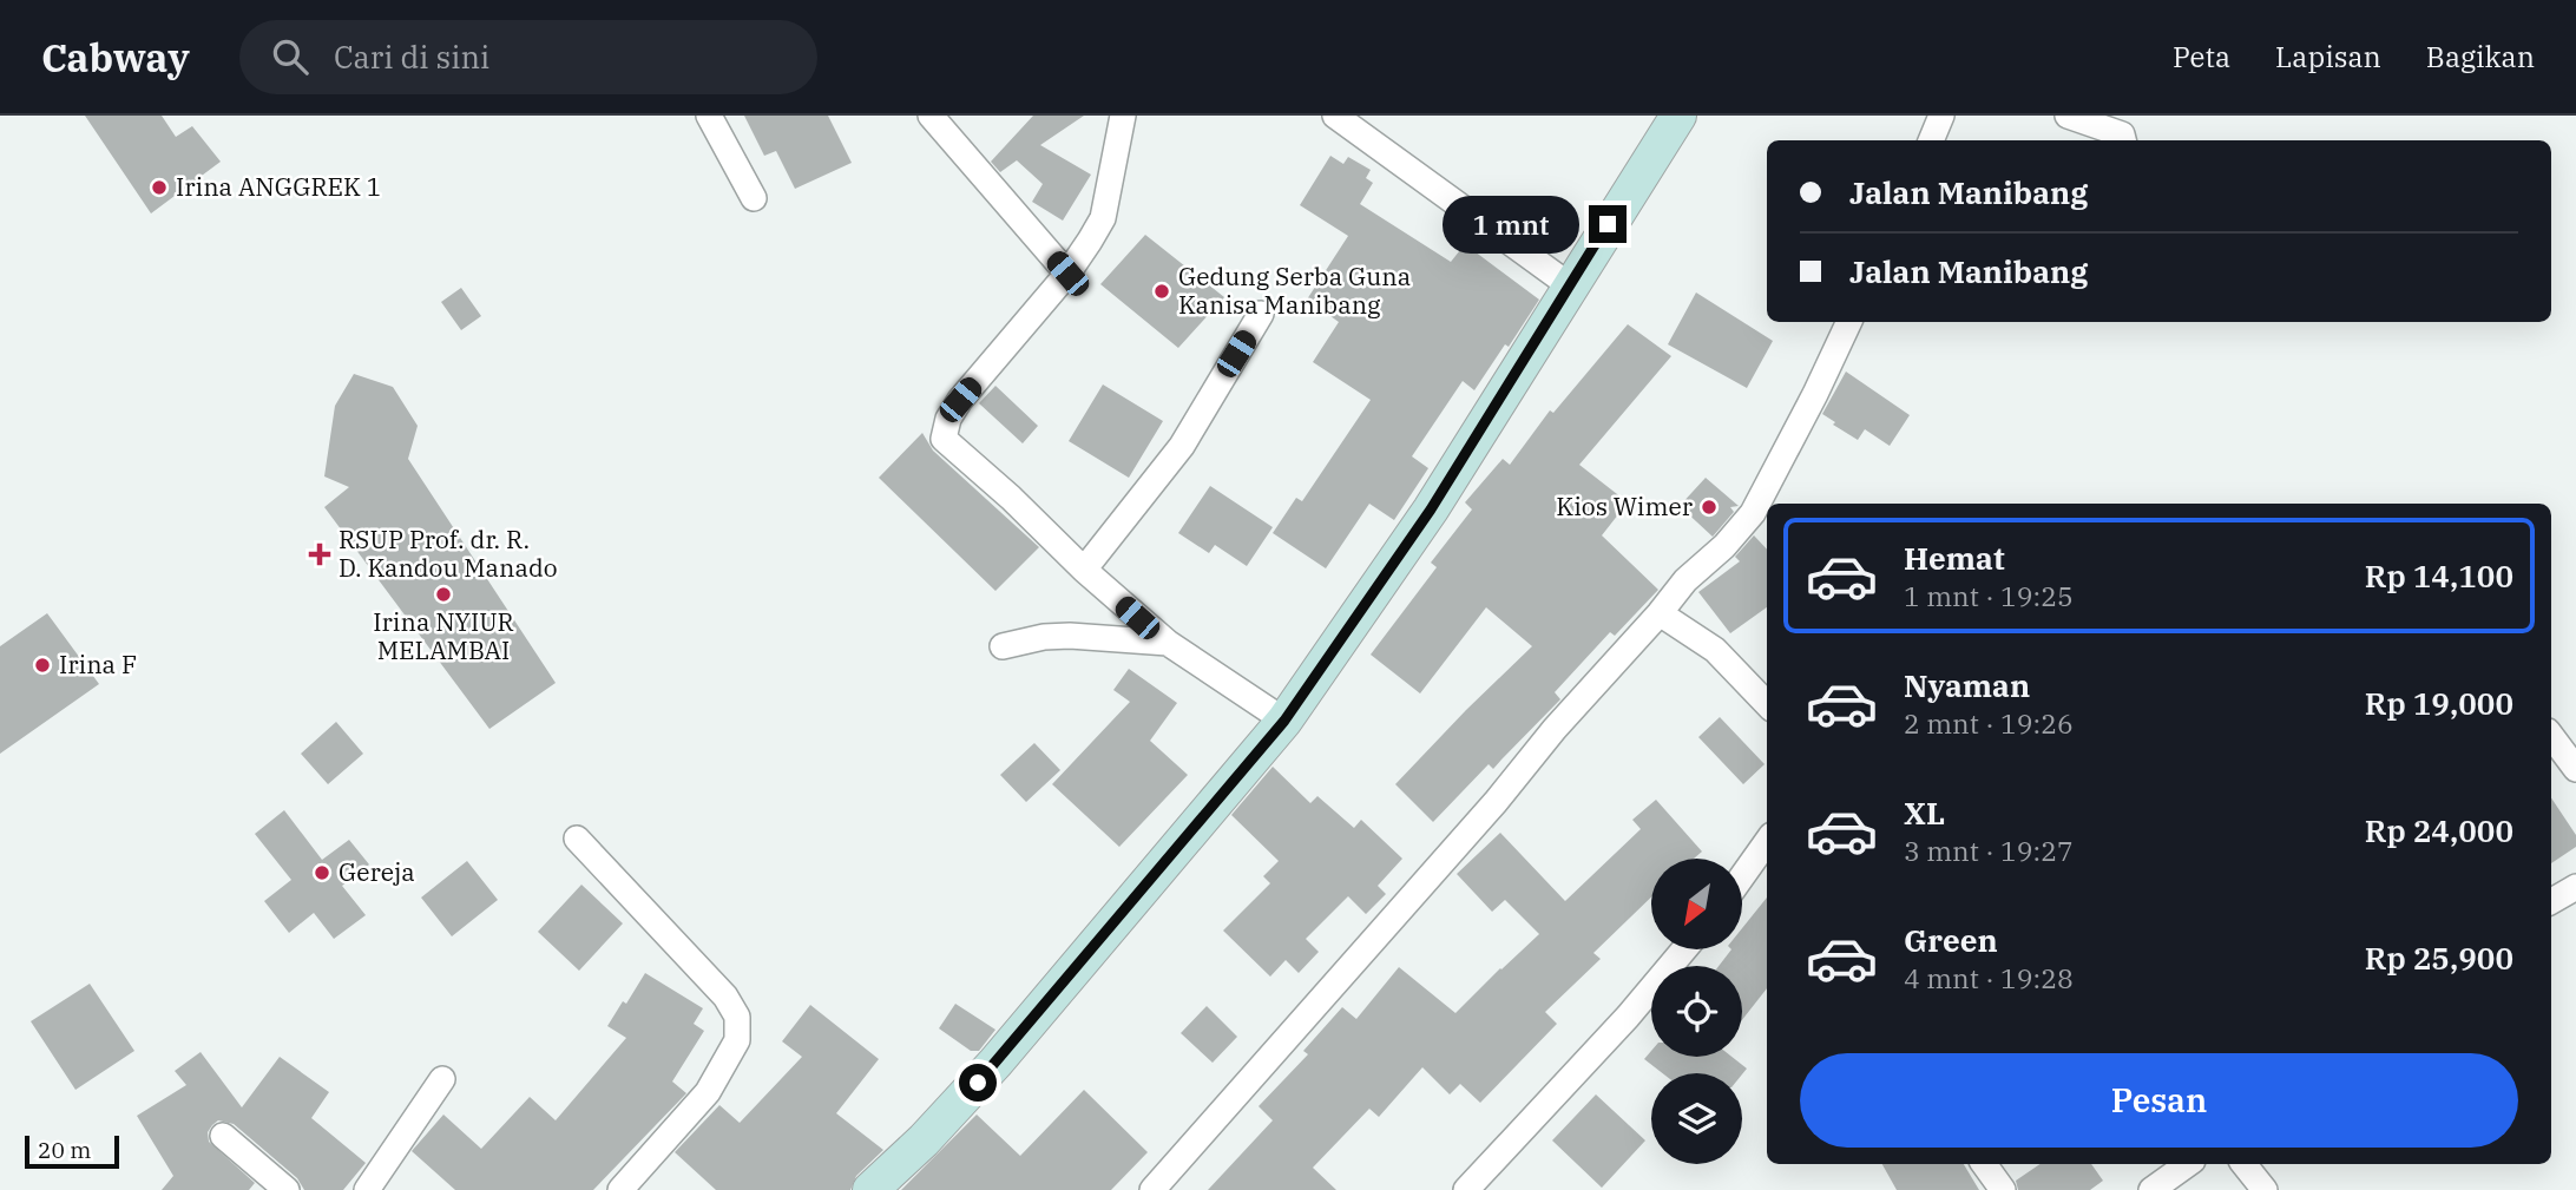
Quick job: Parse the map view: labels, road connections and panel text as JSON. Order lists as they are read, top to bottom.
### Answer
{
  "places": {
    "other": [
      "Irina ANGGREK 1",
      "Gedung Serba Guna Kanisa Manibang",
      "Kios Wimer",
      "Irina NYIUR MELAMBAI",
      "Irina F",
      "Gereja"
    ],
    "health": ["RSUP Prof. dr. R. D. Kandou Manado"]
  },
  "scale_bar": "20 m",
  "north": "bottom left",
  "page": {
    "header": "Cabway",
    "search": "Cari di sini",
    "nav": ["Peta", "Lapisan", "Bagikan"],
    "banner": ["Jalan Manibang", "Jalan Manibang"],
    "bubble": "1 mnt",
    "list": [
      {
        "name": "Hemat",
        "note": "1 mnt · 19:25",
        "value": "Rp 14,100"
      },
      {
        "name": "Nyaman",
        "note": "2 mnt · 19:26",
        "value": "Rp 19,000"
      },
      {
        "name": "XL",
        "note": "3 mnt · 19:27",
        "value": "Rp 24,000"
      },
      {
        "name": "Green",
        "note": "4 mnt · 19:28",
        "value": "Rp 25,900"
      }
    ],
    "buttons": "Pesan",
    "scale": "20 m"
  }
}
